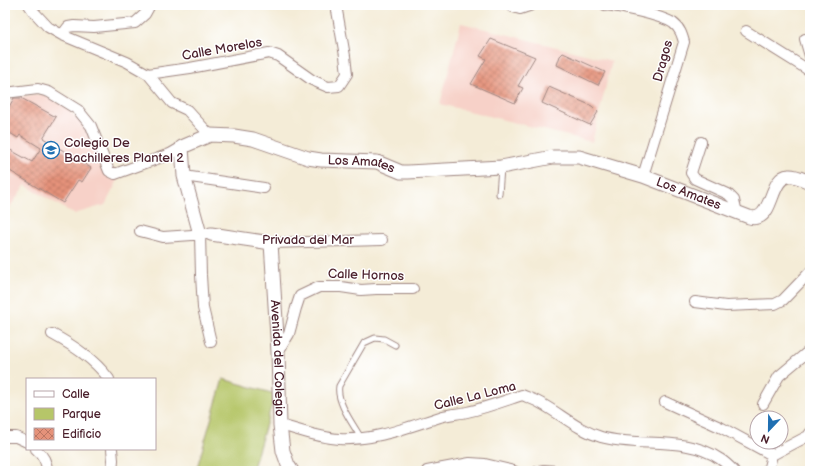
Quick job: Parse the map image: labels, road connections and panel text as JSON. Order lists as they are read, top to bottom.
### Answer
{
  "streets": {
    "street": [
      "Calle Morelos",
      "Dragos",
      "Los Amates",
      "Privada del Mar",
      "Calle Hornos",
      "Avenida del Colegio",
      "Calle La Loma"
    ]
  },
  "crossings": [
    ["Dragos", "Los Amates"],
    ["Privada del Mar", "Avenida del Colegio"],
    ["Calle Hornos", "Avenida del Colegio"],
    ["Avenida del Colegio", "Calle La Loma"]
  ],
  "places": {
    "school or university": ["Colegio De Bachilleres Plantel 2"]
  },
  "legend": ["Calle", "Parque", "Edificio"],
  "north": "bottom"
}
